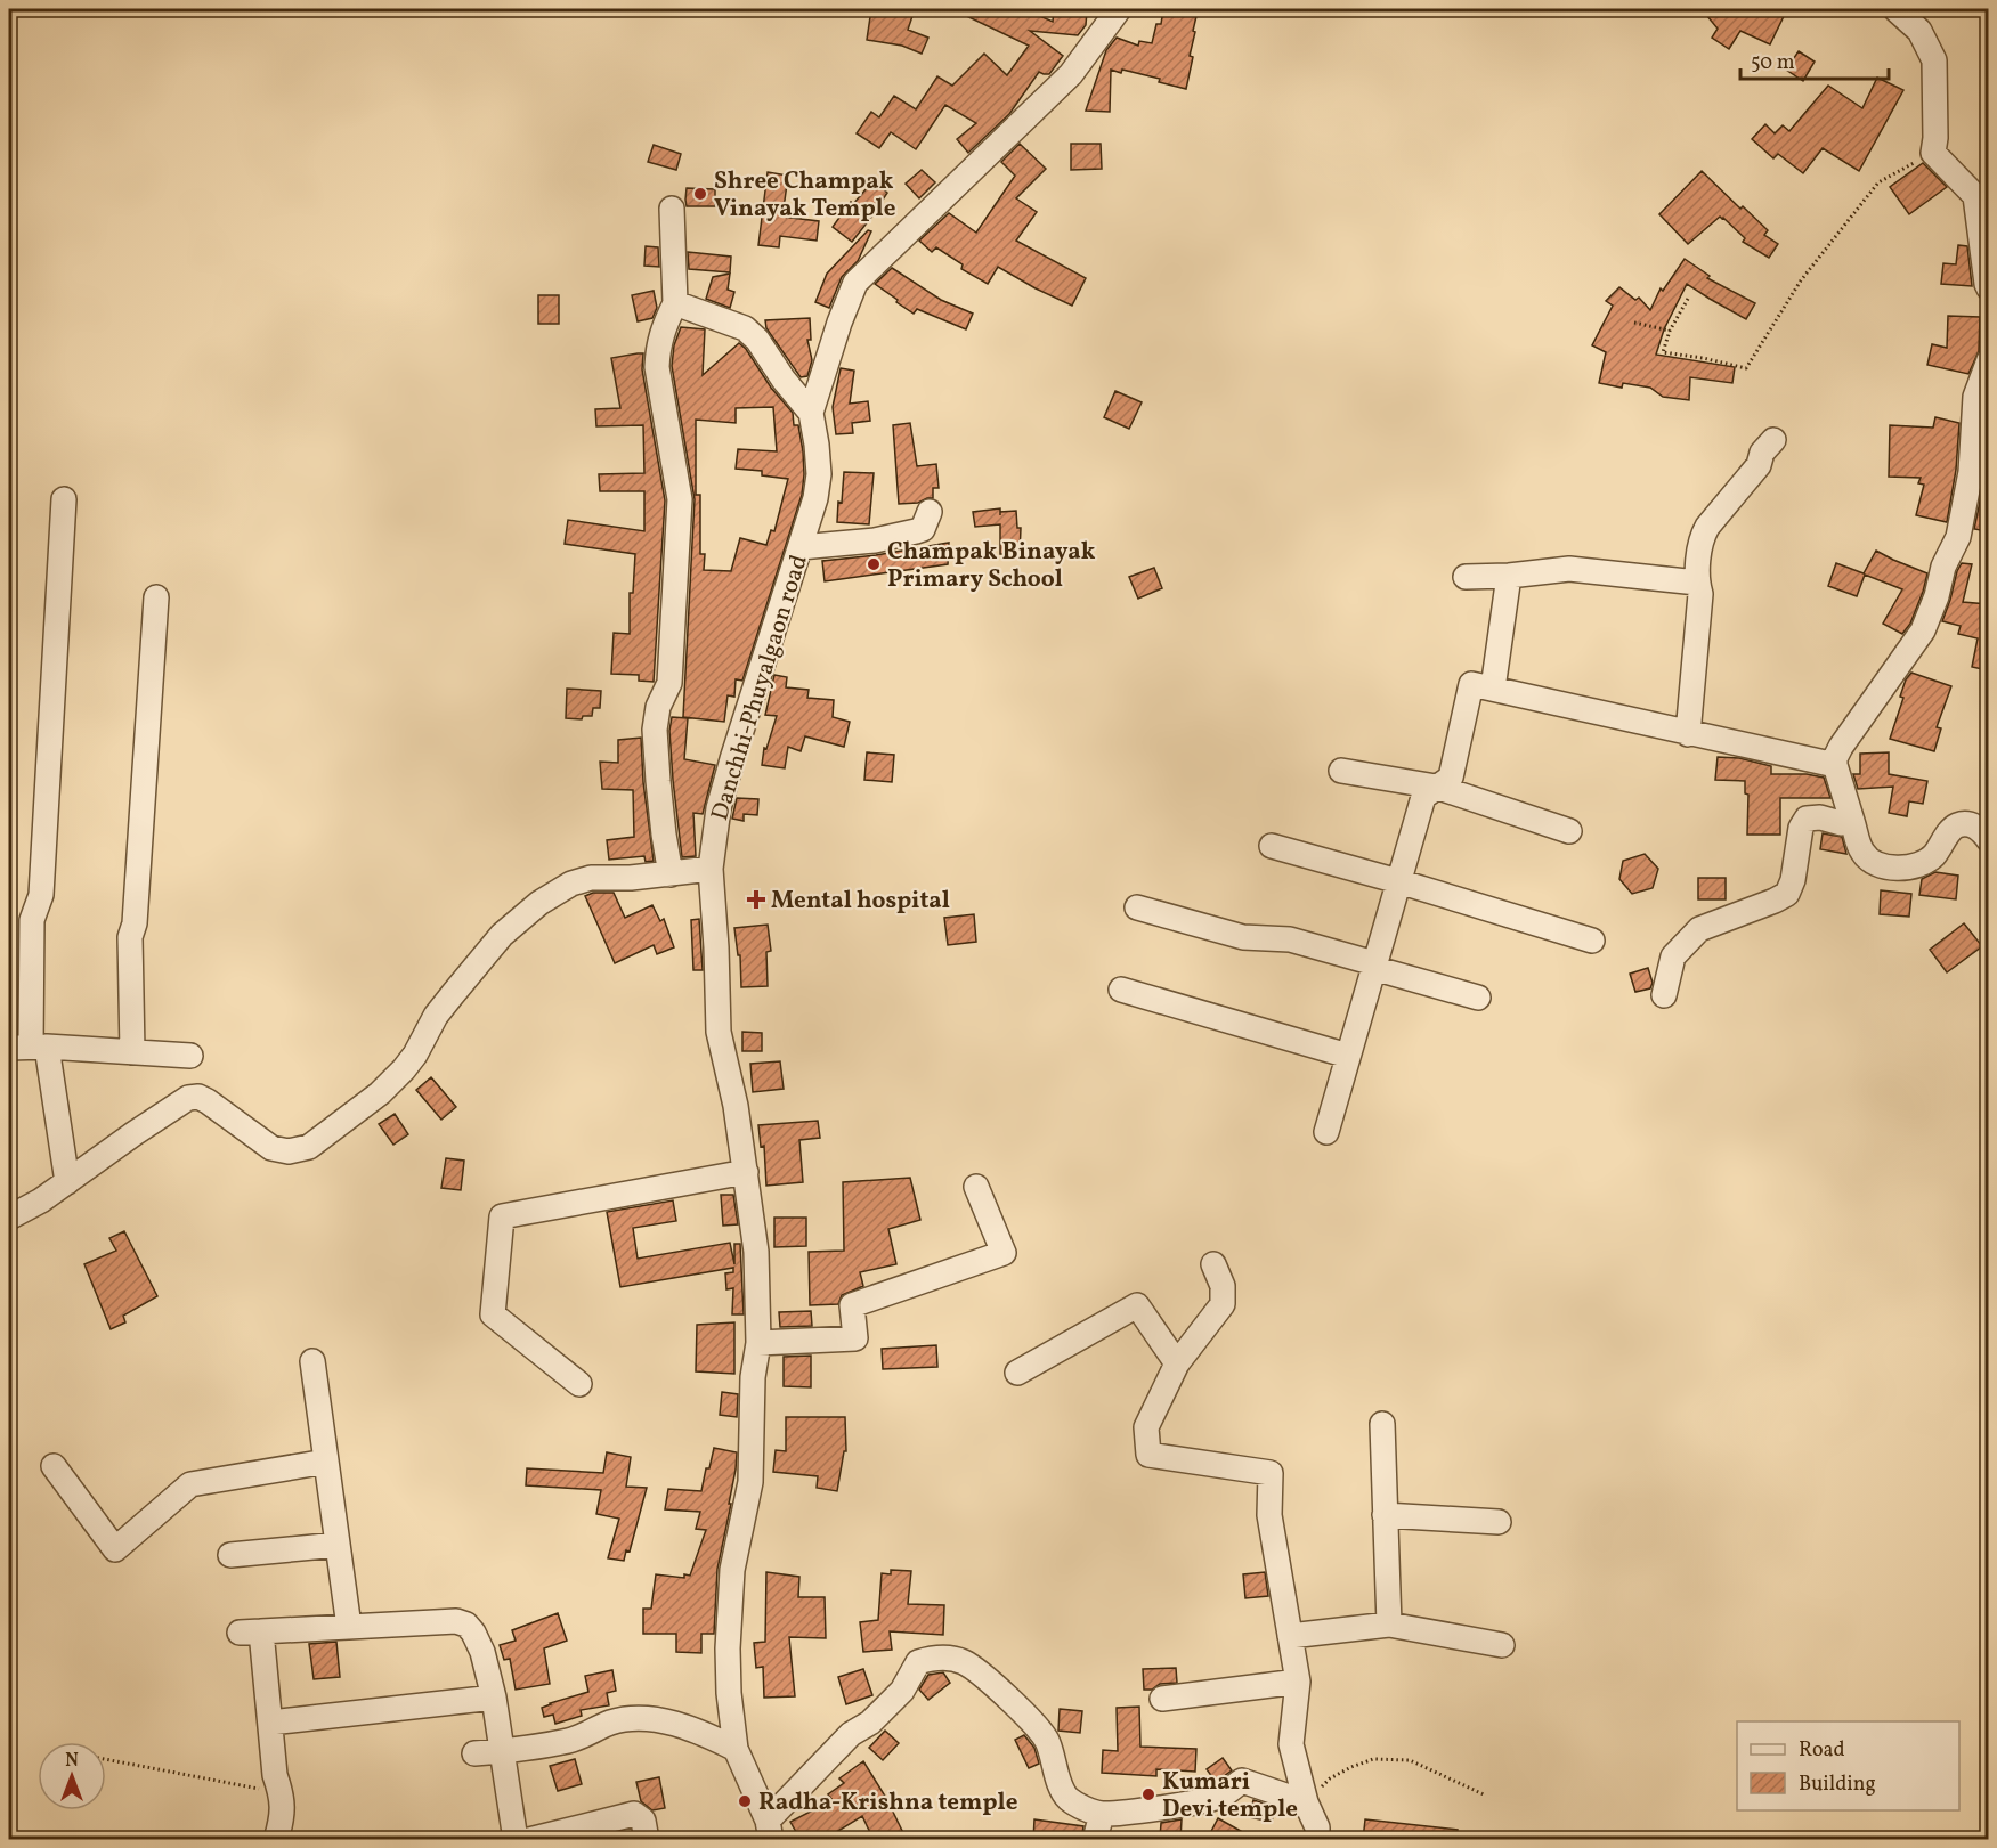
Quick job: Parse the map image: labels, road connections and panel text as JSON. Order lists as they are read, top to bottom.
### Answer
{
  "streets": {
    "street": ["Danchhi-Phuyalgaon road"]
  },
  "places": {
    "other": [
      "Shree Champak Vinayak Temple",
      "Champak Binayak Primary School",
      "Kumari Devi temple",
      "Radha-Krishna temple"
    ],
    "health": ["Mental hospital"]
  },
  "legend": ["Road", "Building"],
  "scale_bar": "50 m",
  "north": "top"
}
